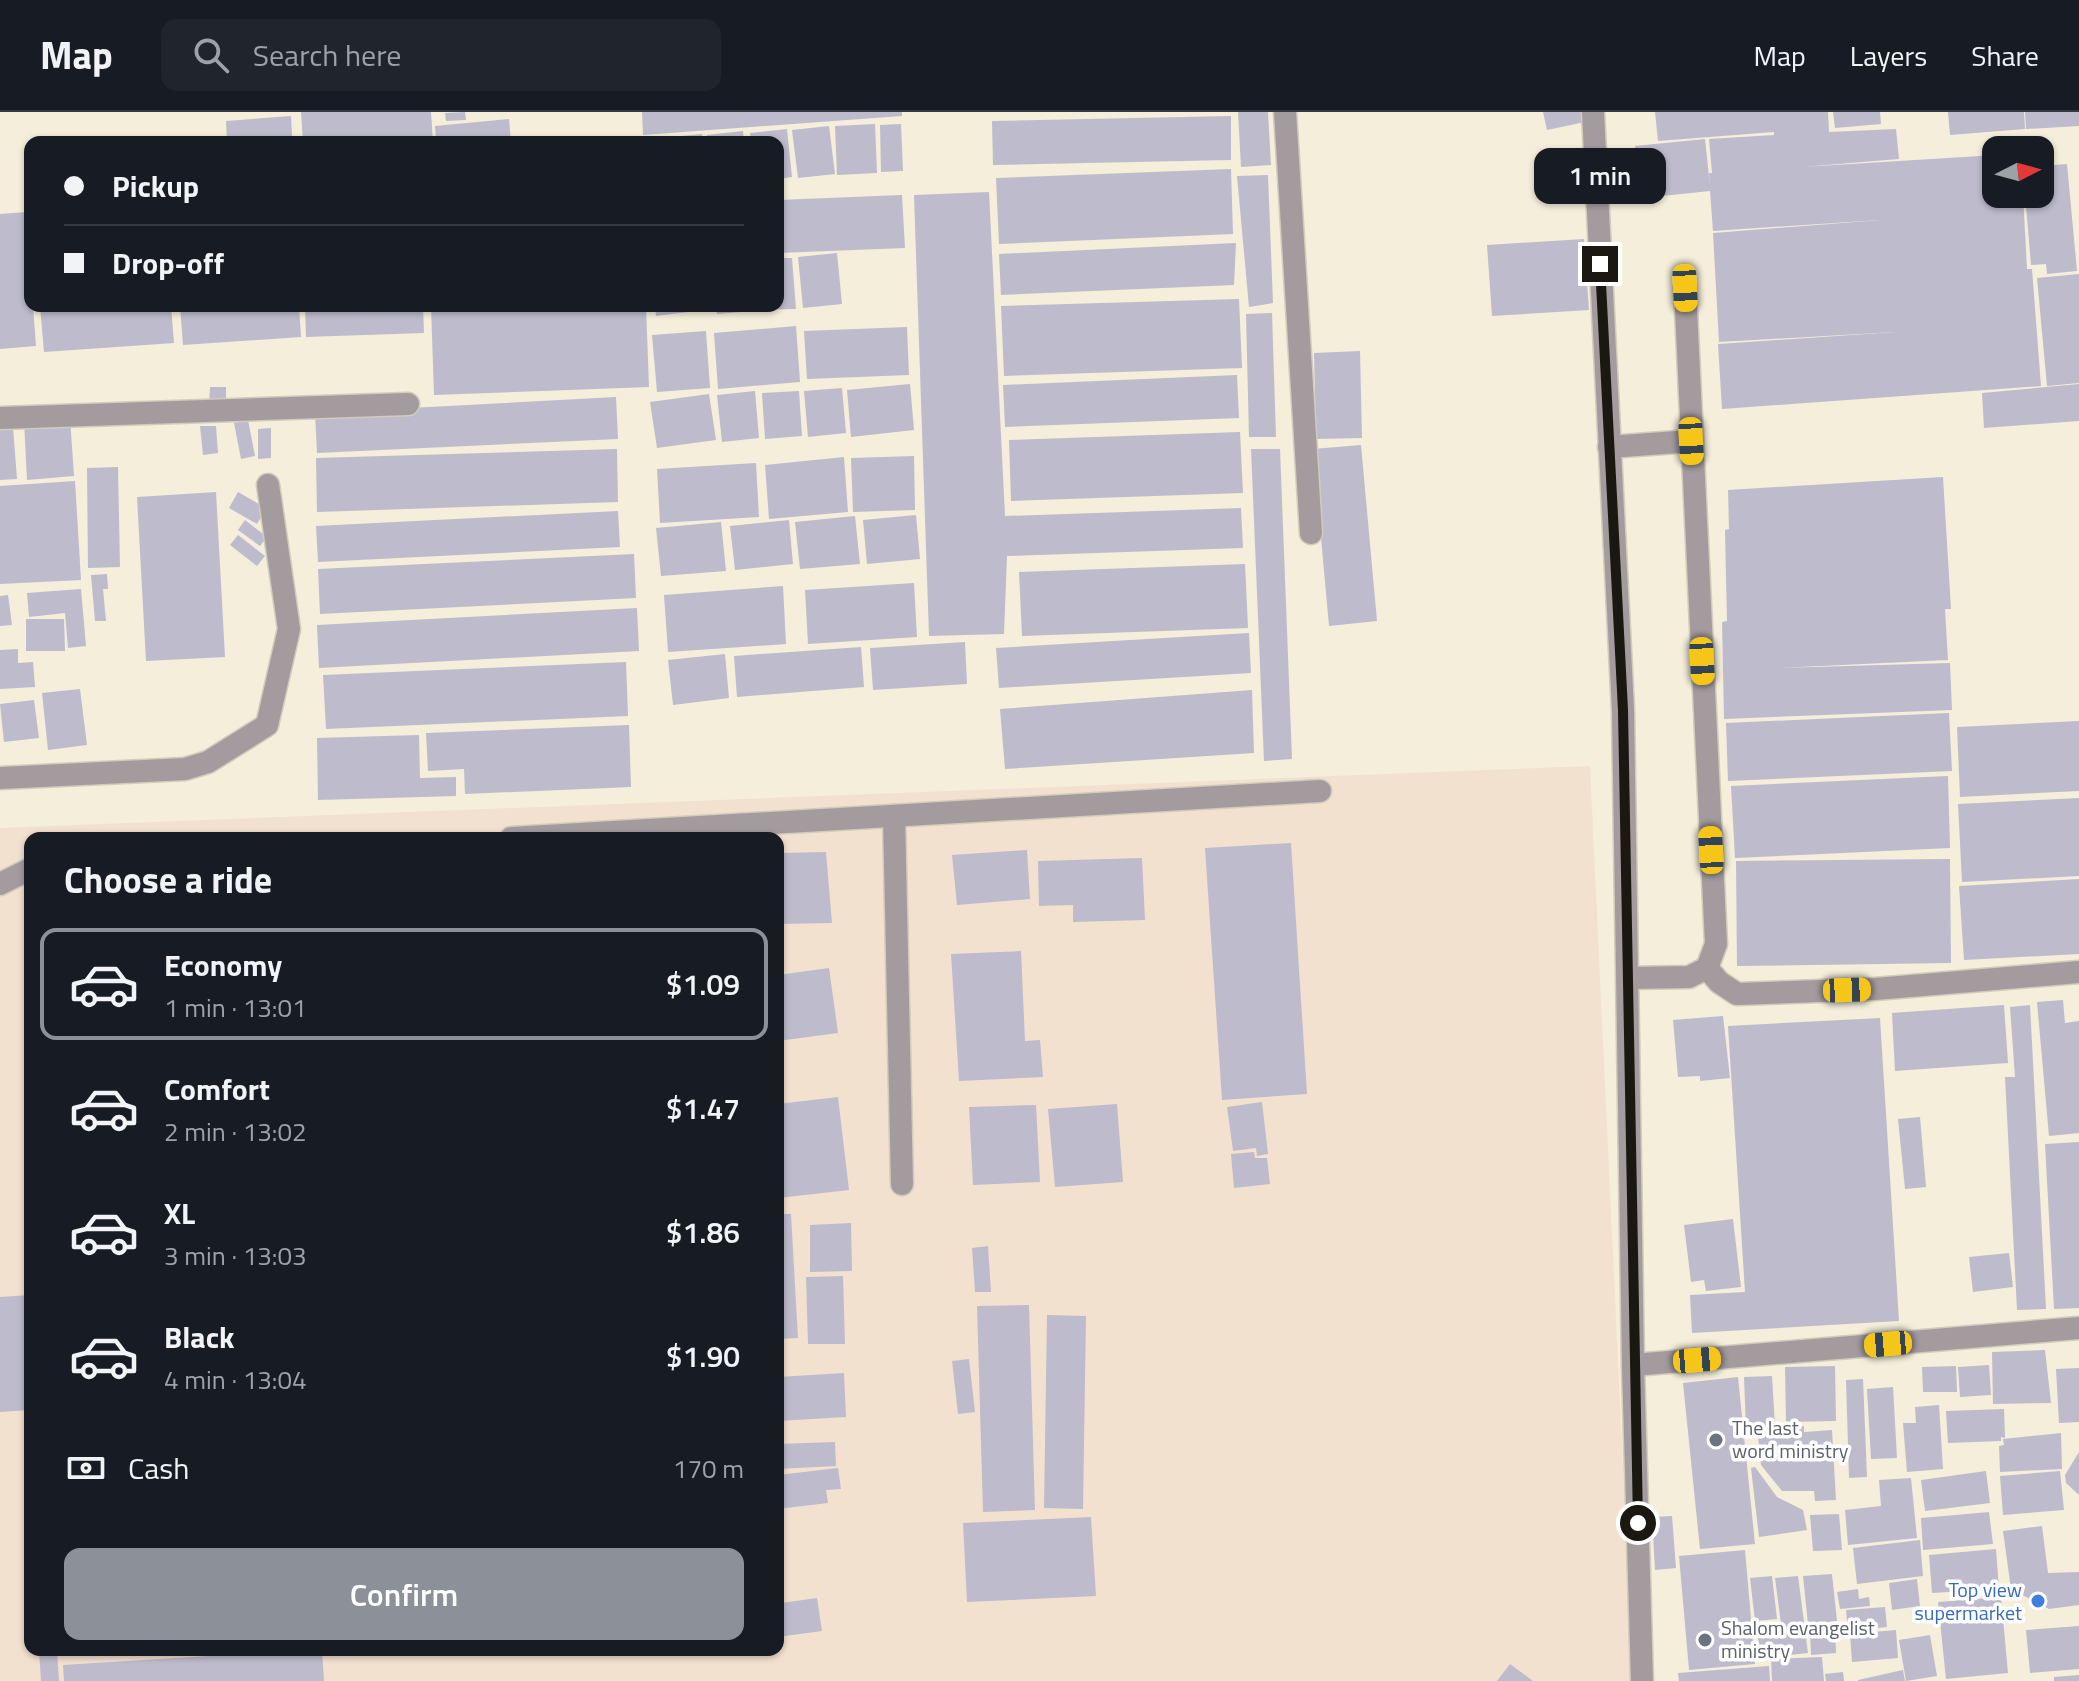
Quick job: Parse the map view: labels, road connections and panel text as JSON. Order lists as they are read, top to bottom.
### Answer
{
  "places": ["The last word ministry", "Top view supermarket", "Shalom evangelist ministry"],
  "north": "right",
  "page": {
    "header": "Map",
    "search": "Search here",
    "nav": ["Map", "Layers", "Share"],
    "banner": ["Pickup", "Drop-off"],
    "bubble": "1 min",
    "heading": "Choose a ride",
    "list": [
      {
        "name": "Economy",
        "note": "1 min · 13:01",
        "value": "$1.09"
      },
      {
        "name": "Comfort",
        "note": "2 min · 13:02",
        "value": "$1.47"
      },
      {
        "name": "XL",
        "note": "3 min · 13:03",
        "value": "$1.86"
      },
      {
        "name": "Black",
        "note": "4 min · 13:04",
        "value": "$1.90"
      }
    ],
    "pay": ["Cash", "170 m"],
    "buttons": "Confirm"
  }
}
